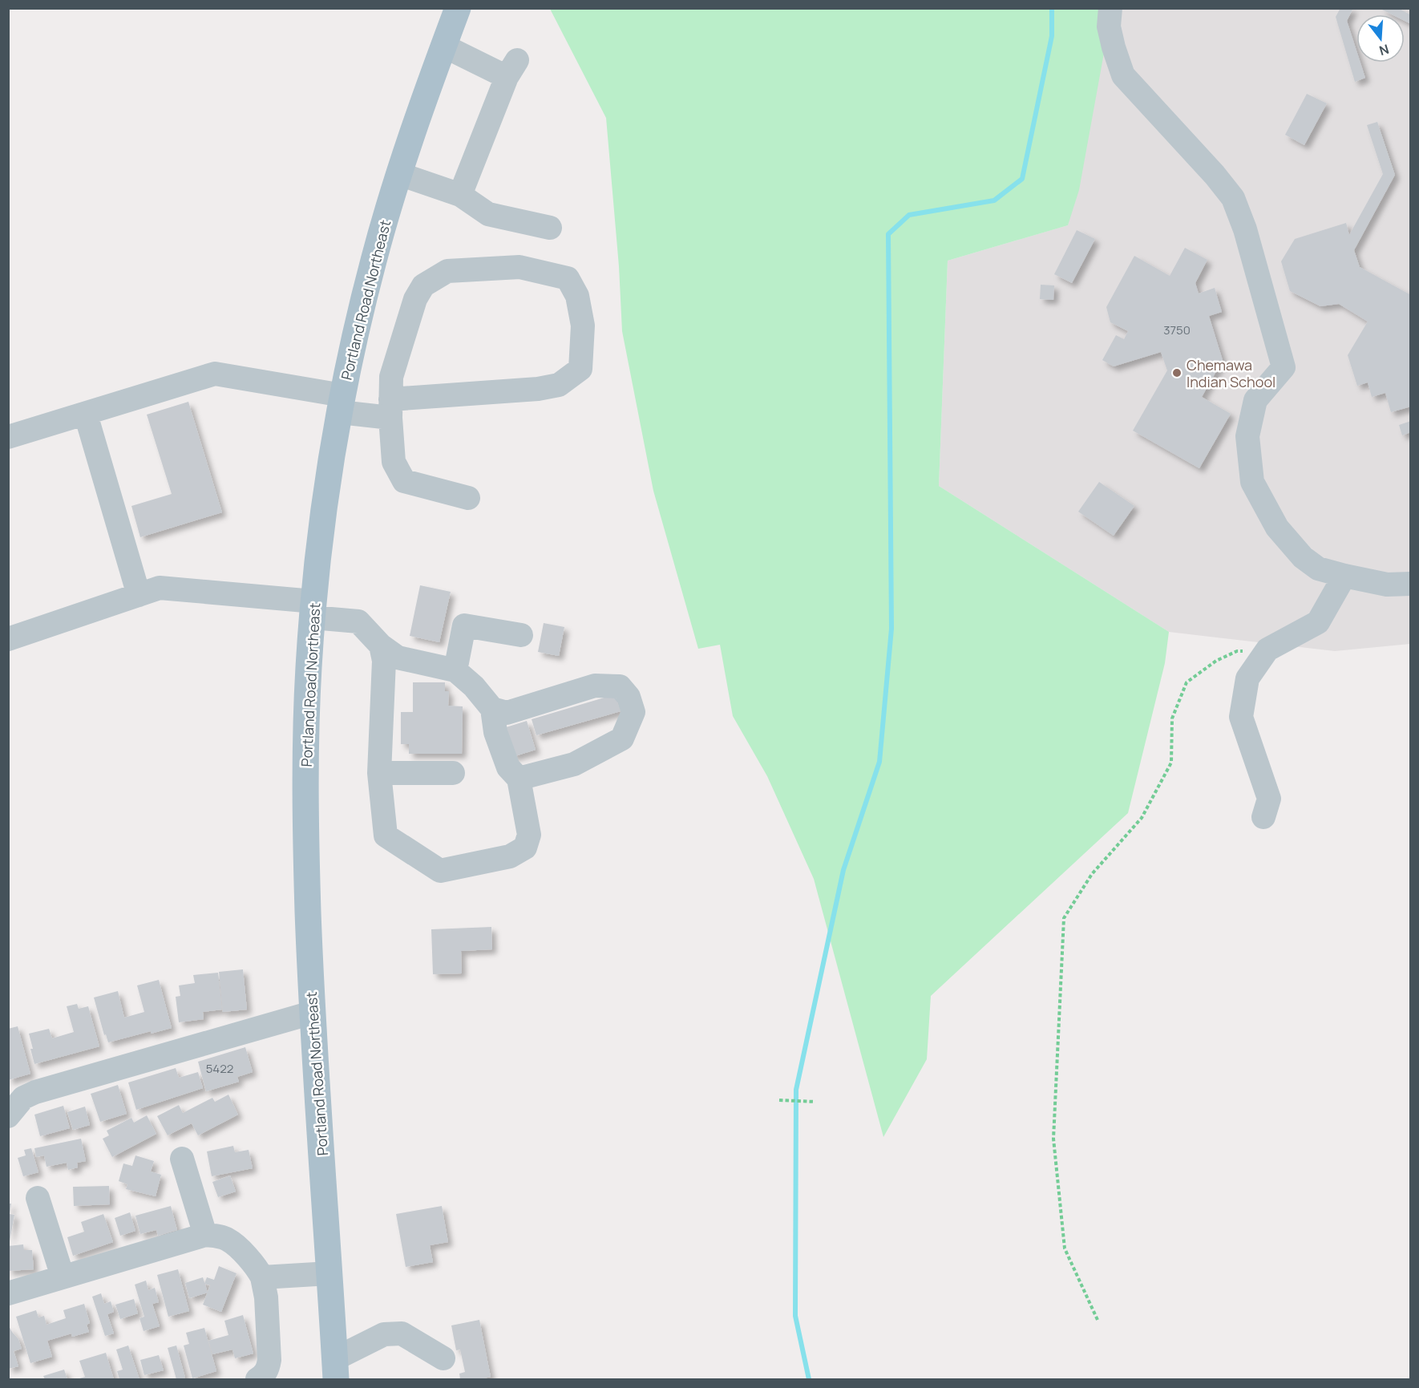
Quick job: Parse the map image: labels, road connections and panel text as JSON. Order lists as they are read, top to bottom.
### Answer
{
  "streets": {
    "main road": ["Portland Road Northeast"]
  },
  "places": ["Chemawa Indian School"],
  "house_numbers": ["3750", "5422"],
  "north": "bottom"
}
